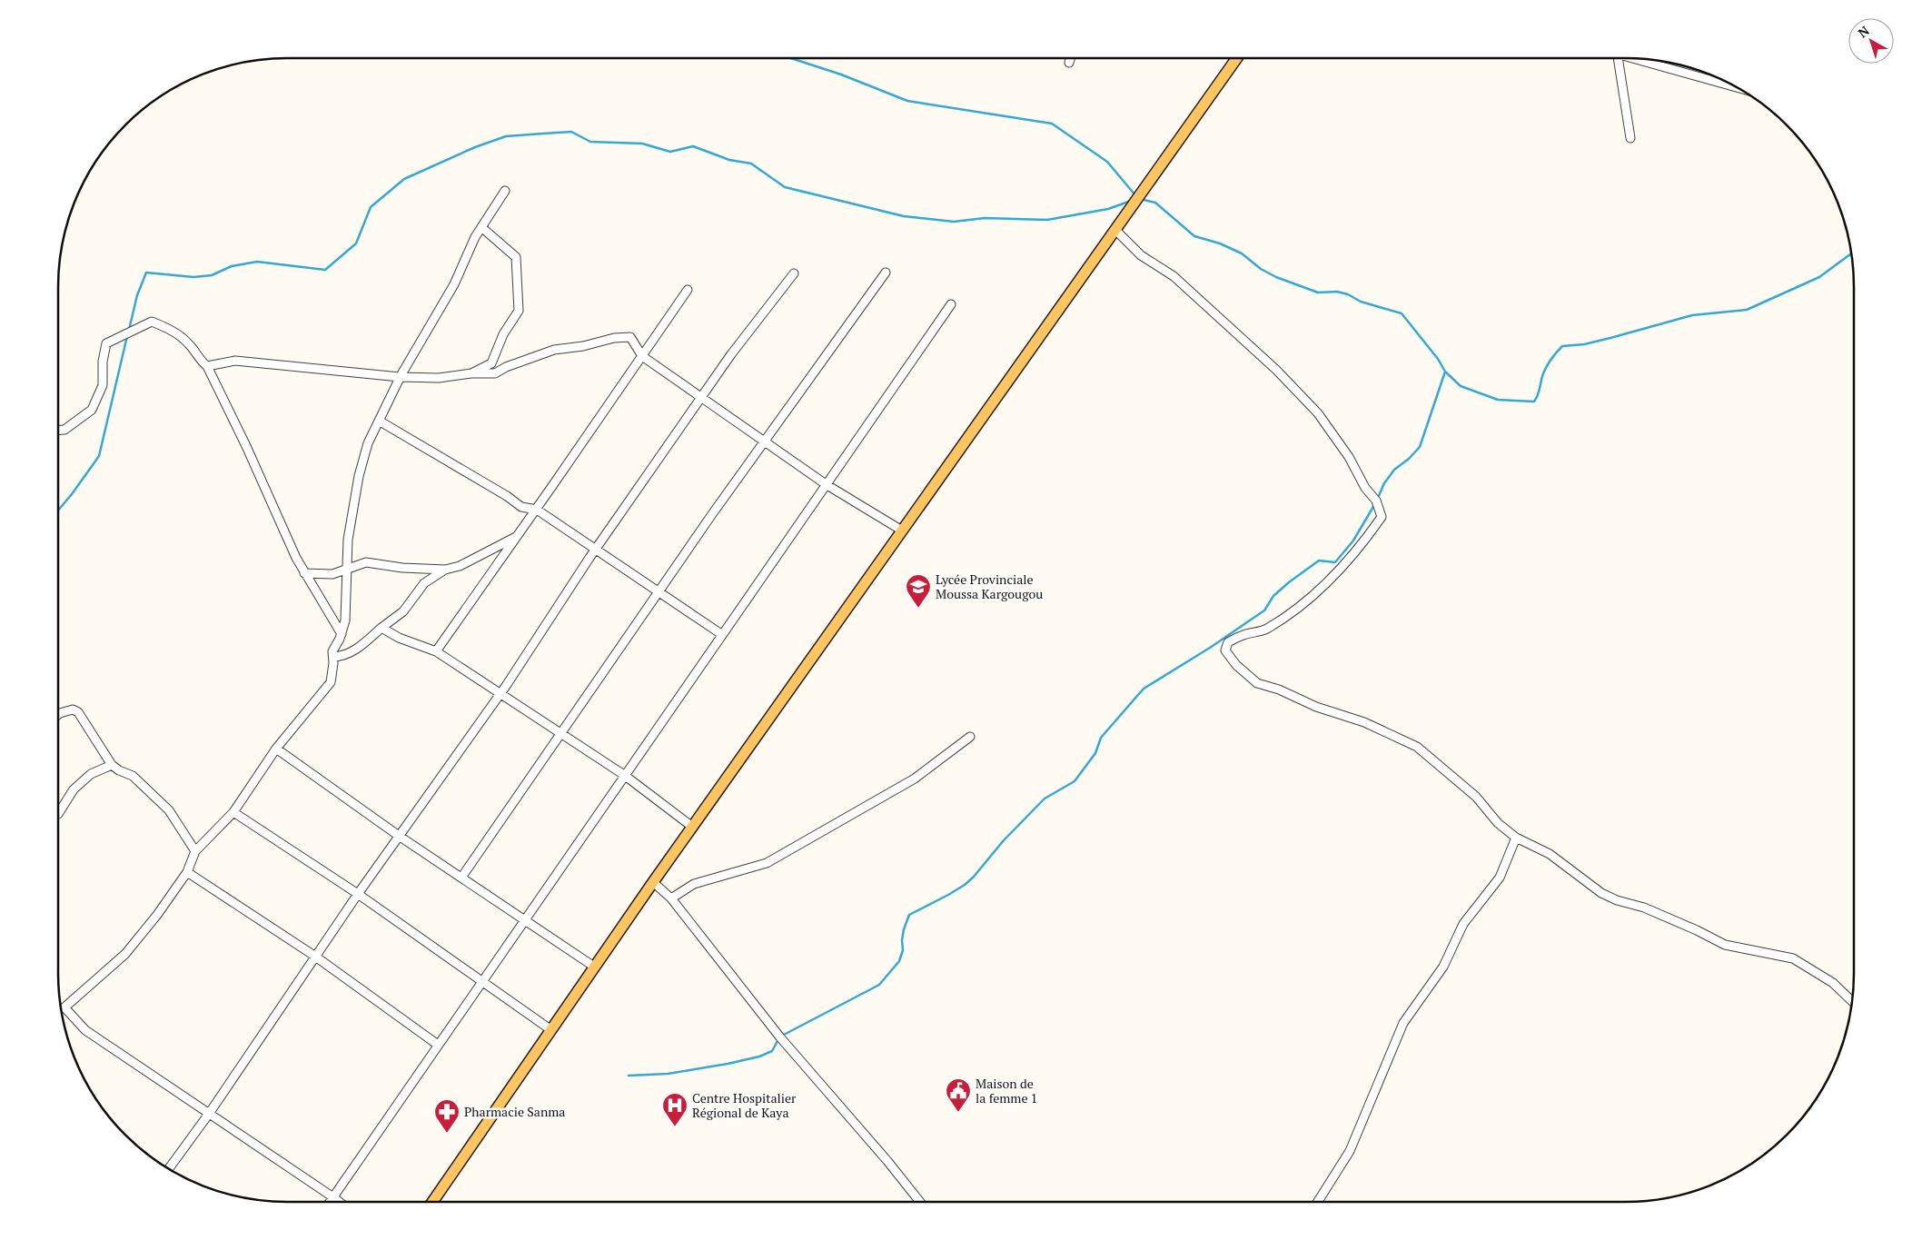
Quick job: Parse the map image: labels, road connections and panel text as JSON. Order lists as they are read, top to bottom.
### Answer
{
  "places": {
    "school or university": ["Lycée Provinciale Moussa Kargougou"],
    "public building": ["Maison de la femme 1"],
    "hospital": ["Centre Hospitalier Régional de Kaya"],
    "pharmacy": ["Pharmacie Sanma"]
  },
  "north": "top left"
}
